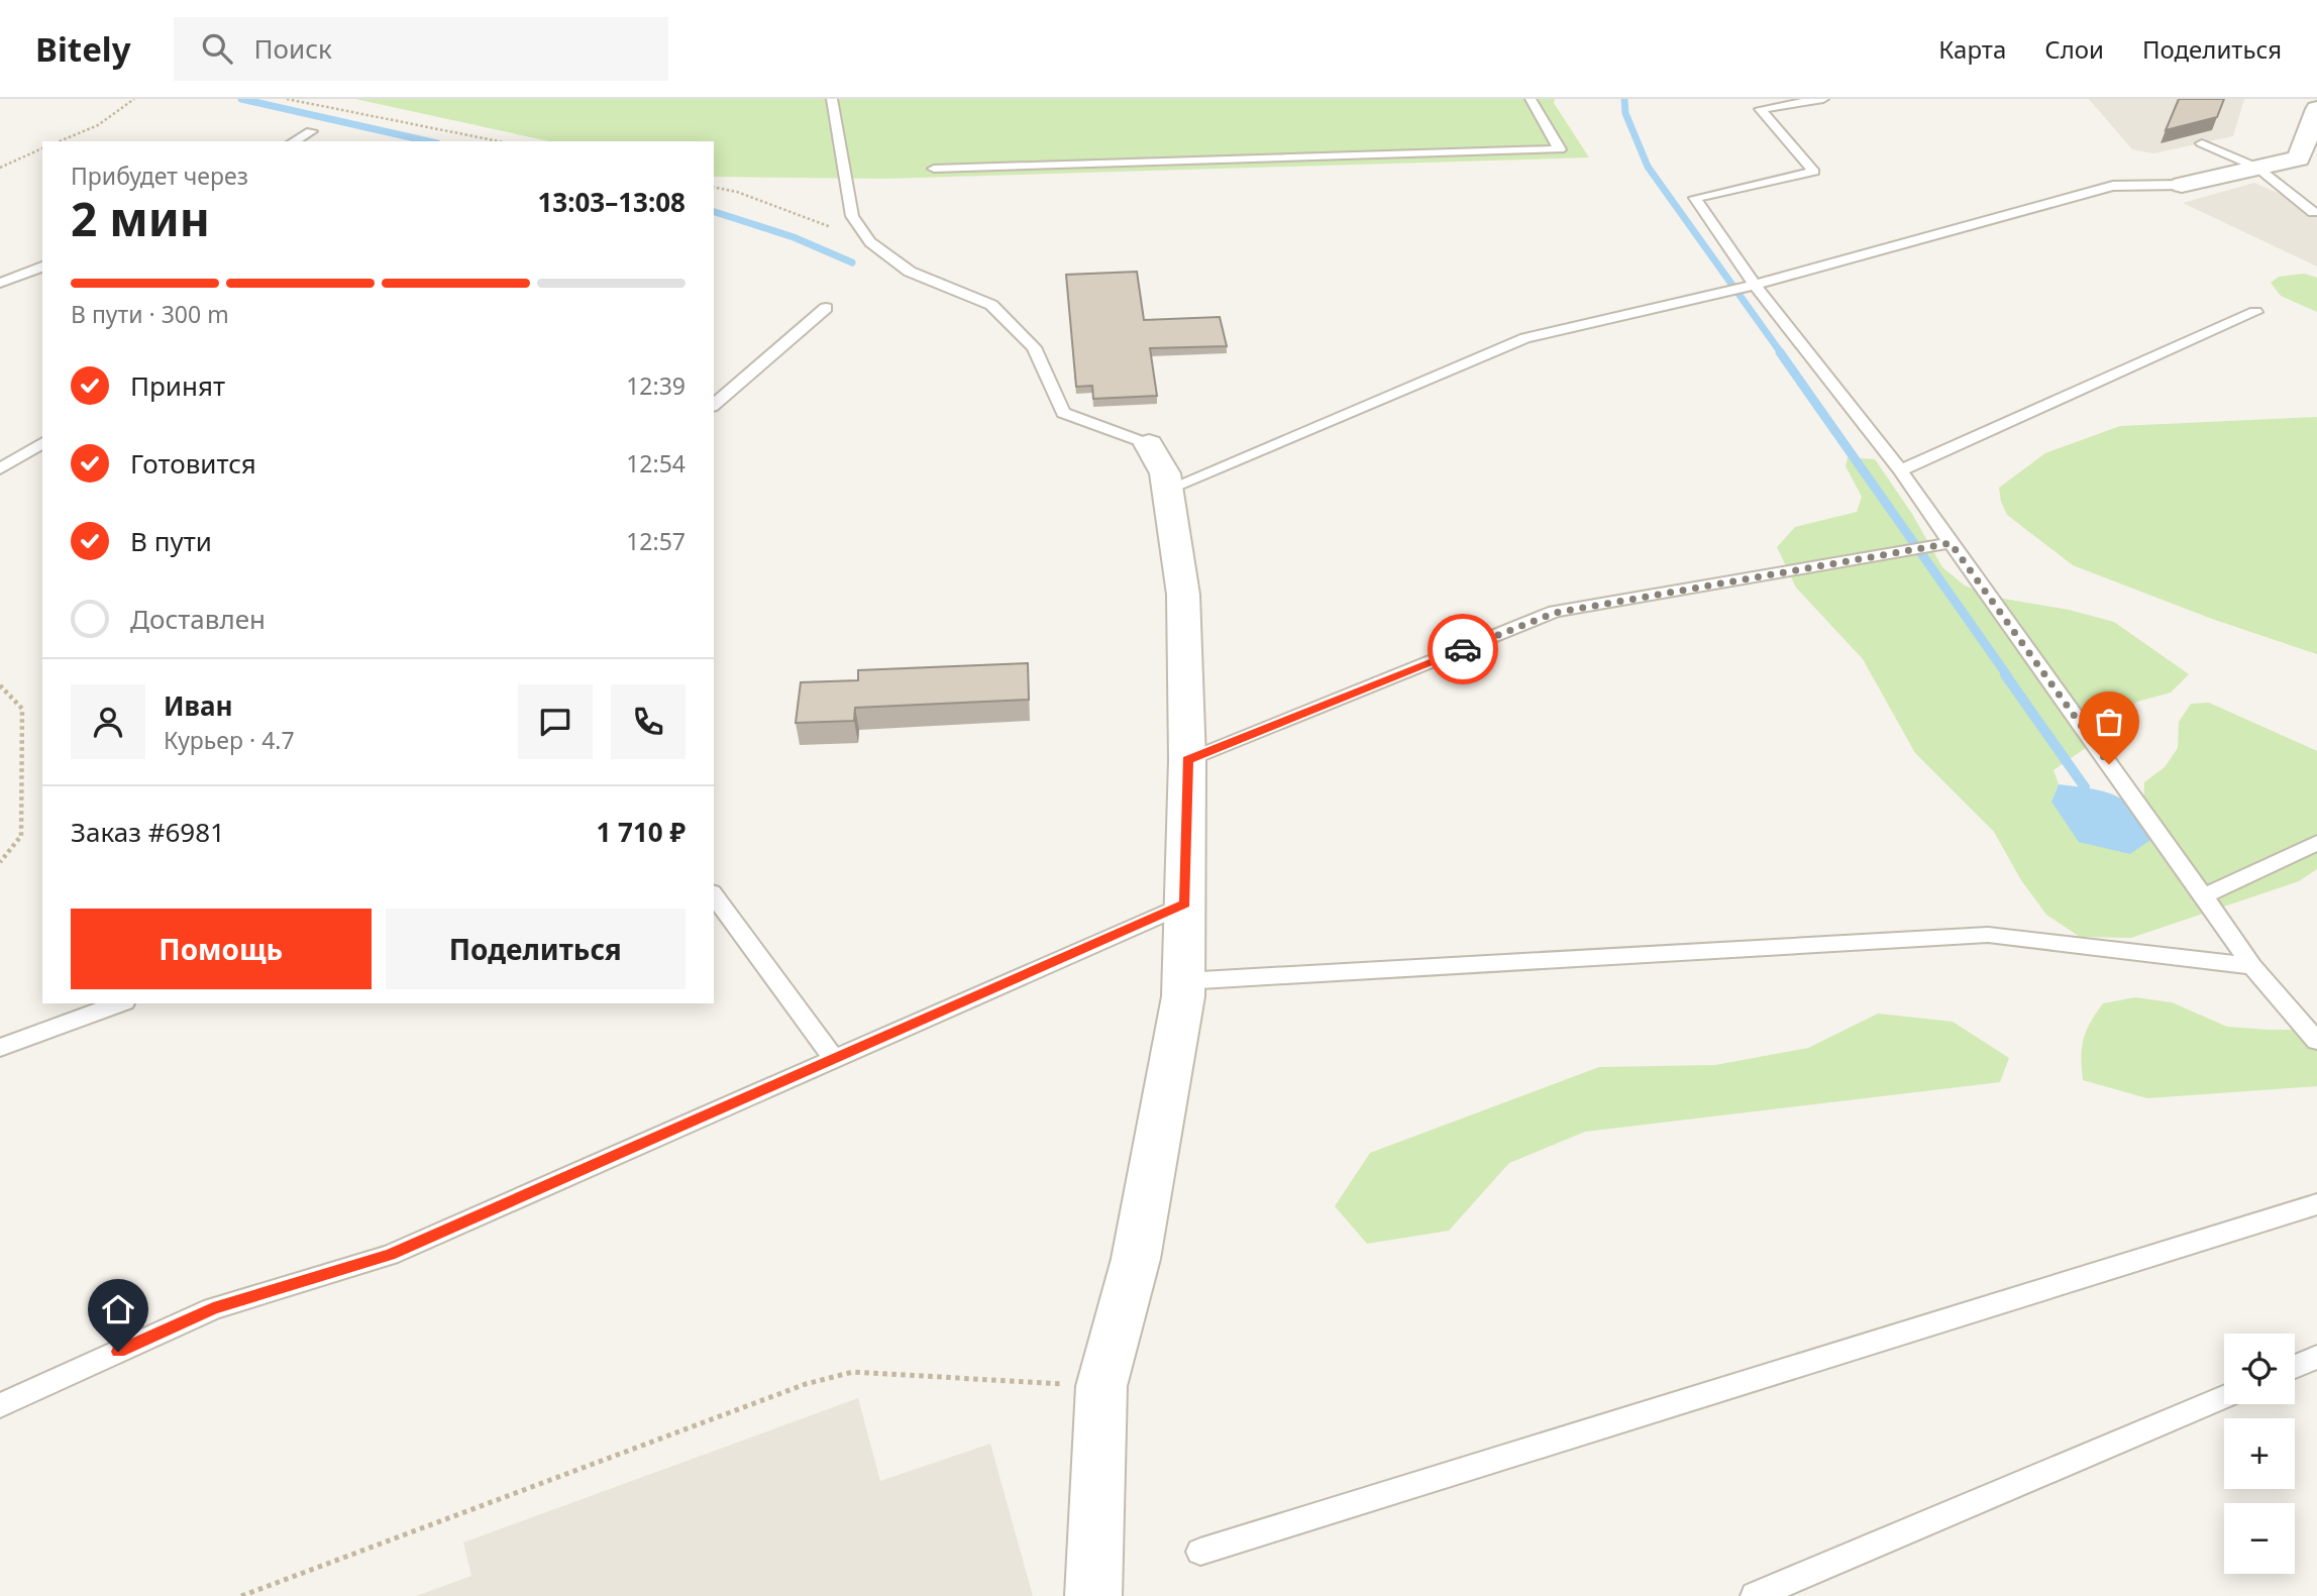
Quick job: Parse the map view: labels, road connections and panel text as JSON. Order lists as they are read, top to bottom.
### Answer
{
  "page": {
    "header": "Bitely",
    "search": "Поиск",
    "nav": ["Карта", "Слои", "Поделиться"],
    "heading": ["2 мин", "Прибудет через", "13:03–13:08"],
    "panel": [
      "Иван",
      "Курьер · 4.7",
      "Заказ #6981",
      "1 710 ₽"
    ],
    "bar": "В пути · 300 m",
    "list": [
      ["Принят", "12:39"],
      ["Готовится", "12:54"],
      ["В пути", "12:57"],
      "Доставлен"
    ],
    "buttons": ["Помощь", "Поделиться"],
    "map_buttons": ["+", "−"]
  }
}
